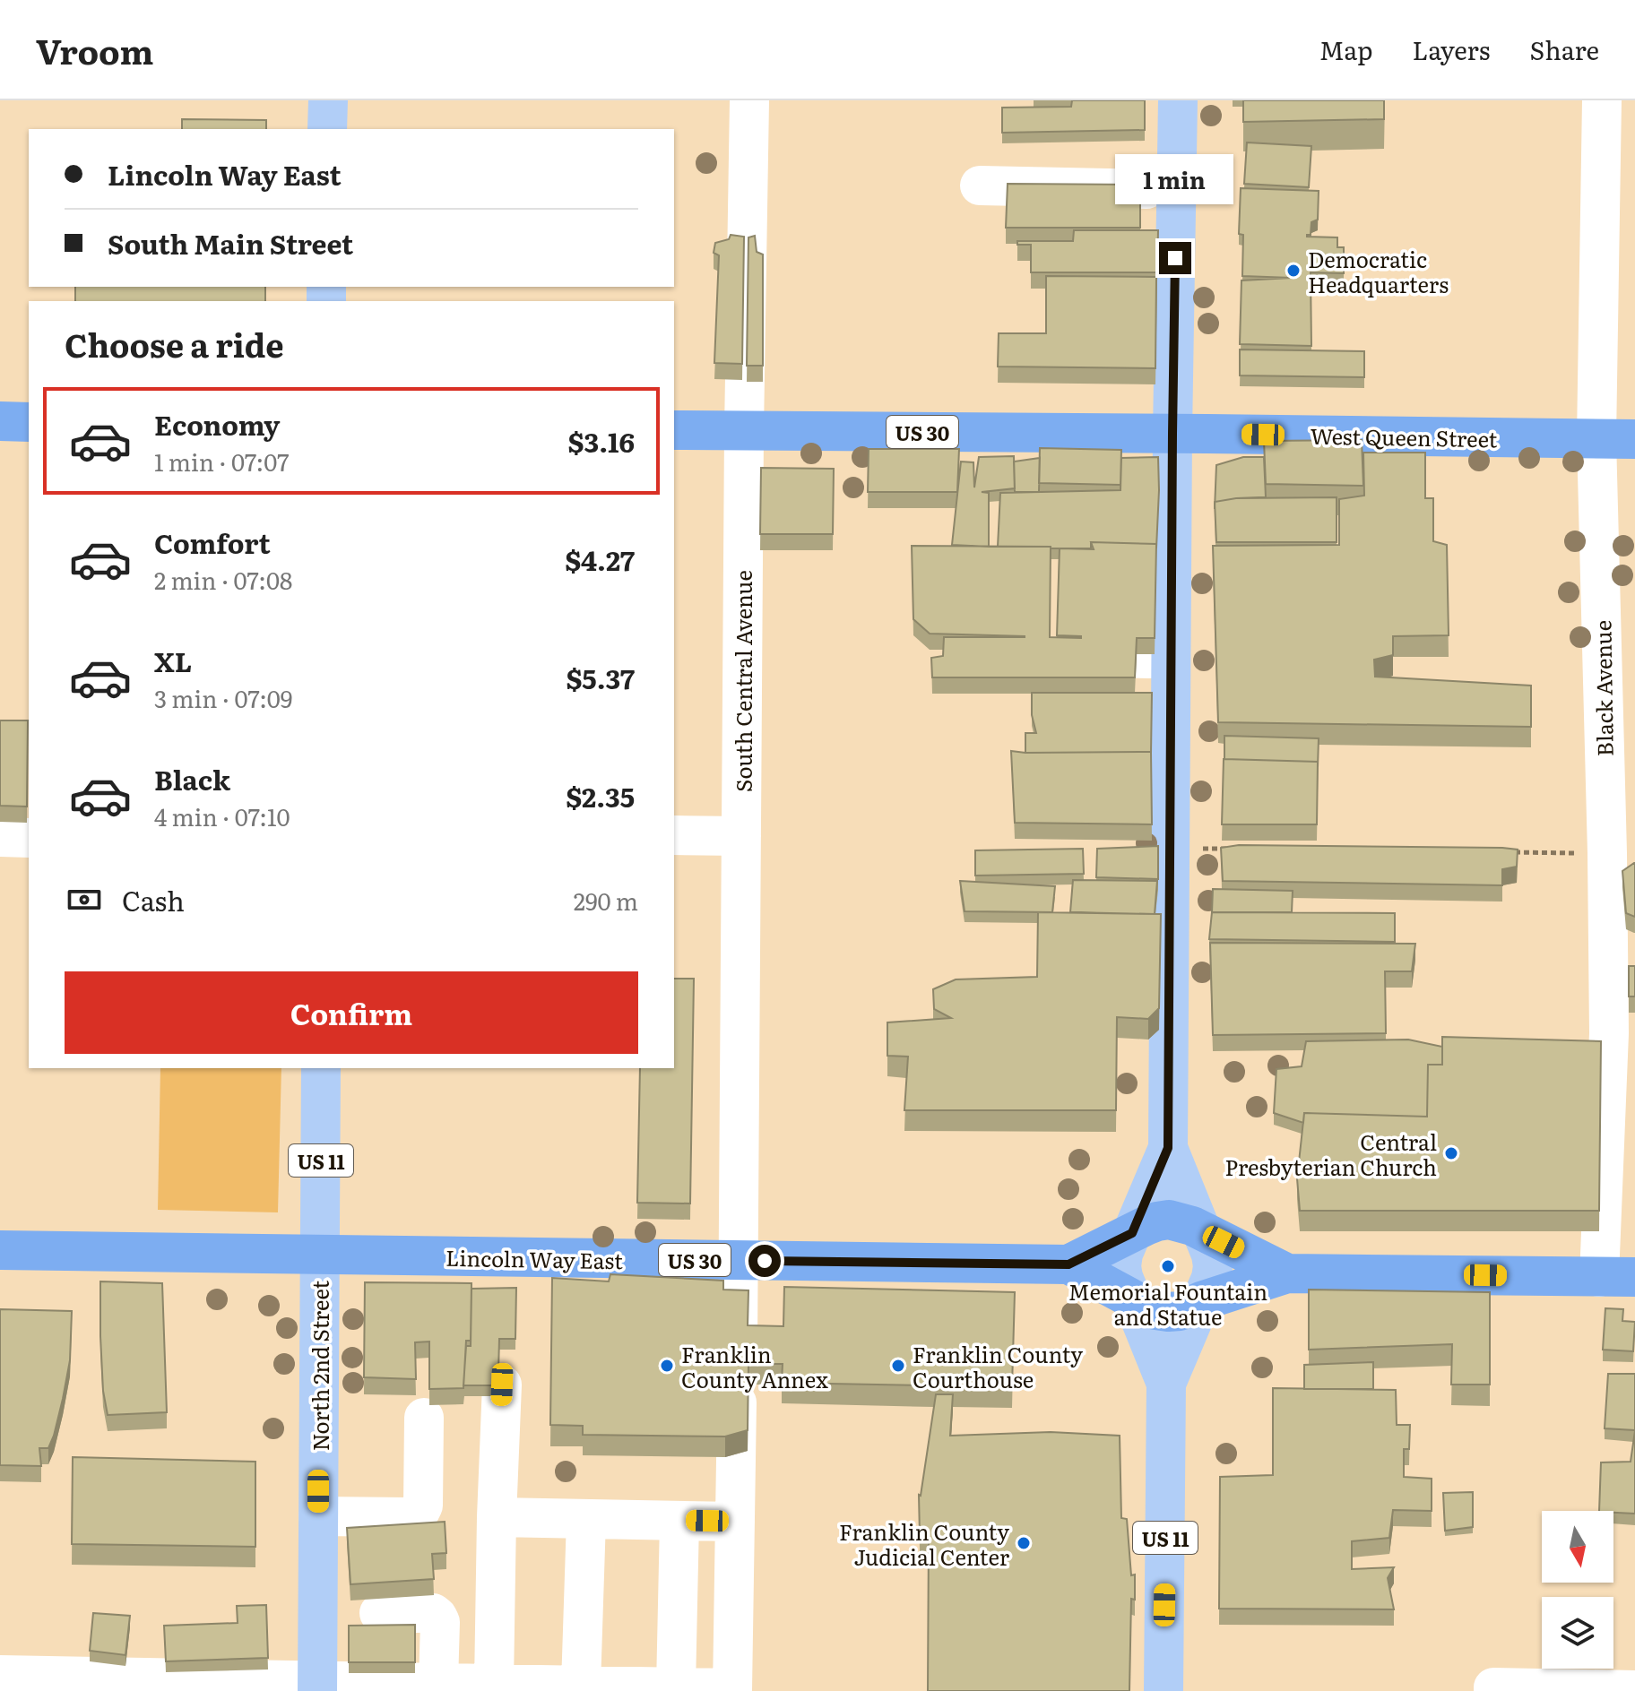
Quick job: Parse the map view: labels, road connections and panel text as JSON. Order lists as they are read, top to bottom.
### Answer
{
  "streets": {
    "highway": ["US 30", "West Queen Street", "Lincoln Way East"],
    "main road": ["US 11", "North 2nd Street"],
    "street": ["South Central Avenue", "Black Avenue"]
  },
  "crossings": [
    ["US 30", "West Queen Street"],
    ["US 30", "South Central Avenue"],
    ["US 30", "Black Avenue"],
    ["US 30", "US 11"],
    ["US 30", "Lincoln Way East"],
    ["West Queen Street", "Black Avenue"],
    ["West Queen Street", "US 11"],
    ["South Central Avenue", "Lincoln Way East"],
    ["US 11", "Lincoln Way East"],
    ["US 11", "North 2nd Street"],
    ["Lincoln Way East", "North 2nd Street"]
  ],
  "places": [
    "Democratic Headquarters",
    "Central Presbyterian Church",
    "Memorial Fountain and Statue",
    "Franklin County Annex",
    "Franklin County Courthouse",
    "Franklin County Judicial Center"
  ],
  "north": "bottom",
  "page": {
    "header": "Vroom",
    "nav": ["Map", "Layers", "Share"],
    "banner": ["Lincoln Way East", "South Main Street"],
    "bubble": "1 min",
    "heading": "Choose a ride",
    "list": [
      {
        "name": "Economy",
        "note": "1 min · 07:07",
        "value": "$3.16"
      },
      {
        "name": "Comfort",
        "note": "2 min · 07:08",
        "value": "$4.27"
      },
      {
        "name": "XL",
        "note": "3 min · 07:09",
        "value": "$5.37"
      },
      {
        "name": "Black",
        "note": "4 min · 07:10",
        "value": "$2.35"
      }
    ],
    "pay": ["Cash", "290 m"],
    "buttons": "Confirm"
  }
}
